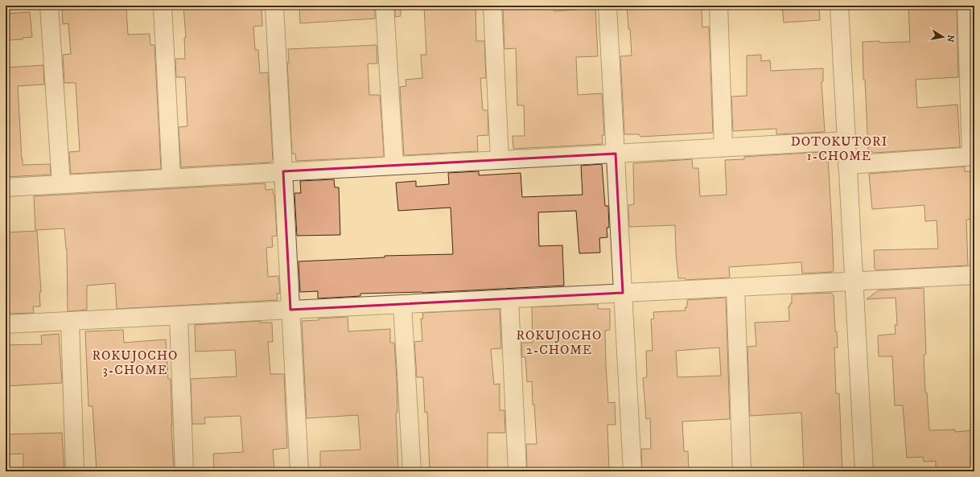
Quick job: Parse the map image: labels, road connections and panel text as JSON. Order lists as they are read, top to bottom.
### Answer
{
  "districts": ["DOTOKUTORI 1-CHOME", "ROKUJOCHO 2-CHOME", "ROKUJOCHO 3-CHOME"],
  "north": "right"
}
